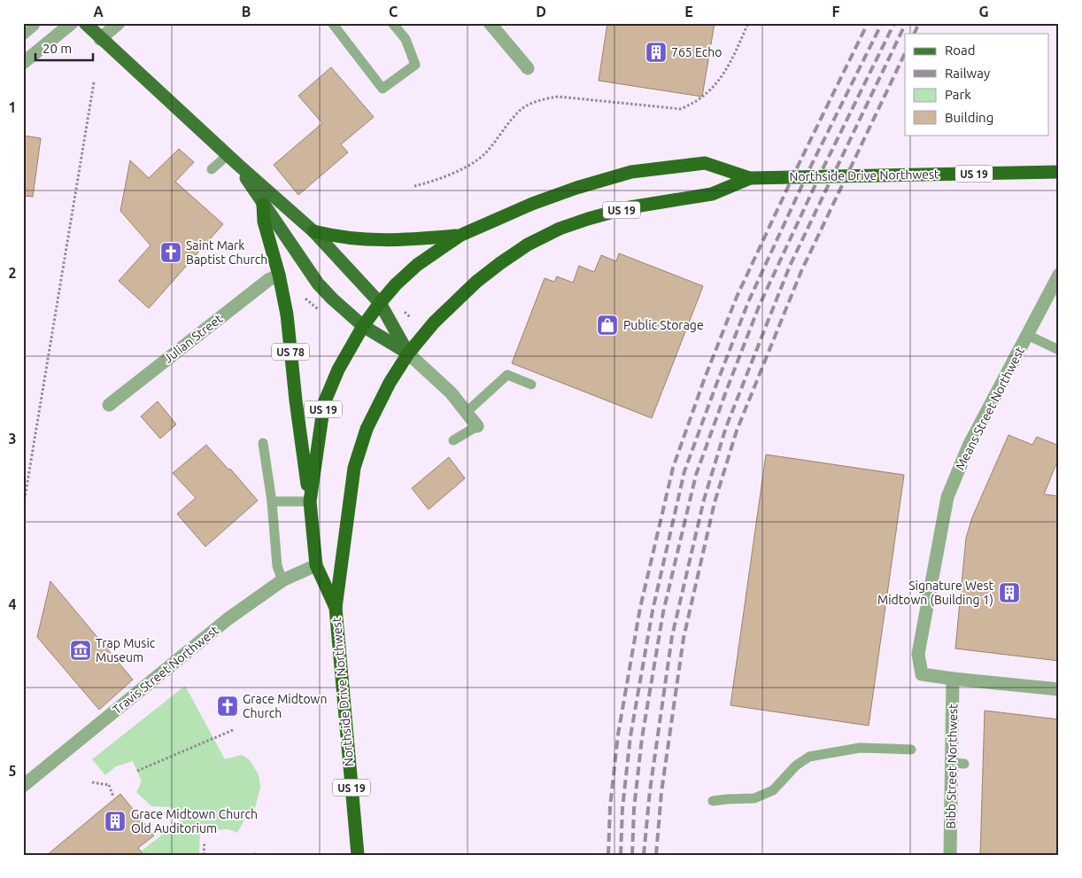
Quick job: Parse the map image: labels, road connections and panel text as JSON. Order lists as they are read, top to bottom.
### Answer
{
  "streets": {
    "highway": ["US 19", "Northside Drive Northwest", "US 78"],
    "street": [
      "Julian Street",
      "Means Street Northwest",
      "Travis Street Northwest",
      "Bibb Street Northwest"
    ]
  },
  "crossings": [
    ["Northside Drive Northwest", "US 78"],
    ["Northside Drive Northwest", "Travis Street Northwest"],
    ["Julian Street", "US 78"],
    ["Means Street Northwest", "Bibb Street Northwest"]
  ],
  "places": {
    "building": ["765 Echo", "Signature West Midtown (Building 1)", "Grace Midtown Church Old Auditorium"],
    "church": ["Saint Mark Baptist Church", "Grace Midtown Church"],
    "shop": ["Public Storage"],
    "museum": ["Trap Music Museum"]
  },
  "legend": [
    "Road",
    "Railway",
    "Park",
    "Building"
  ],
  "scale_bar": "20 m",
  "grid": {
    "columns": [
      "A",
      "B",
      "C",
      "D",
      "E",
      "F",
      "G"
    ],
    "rows": [
      "1",
      "2",
      "3",
      "4",
      "5"
    ]
  }
}
